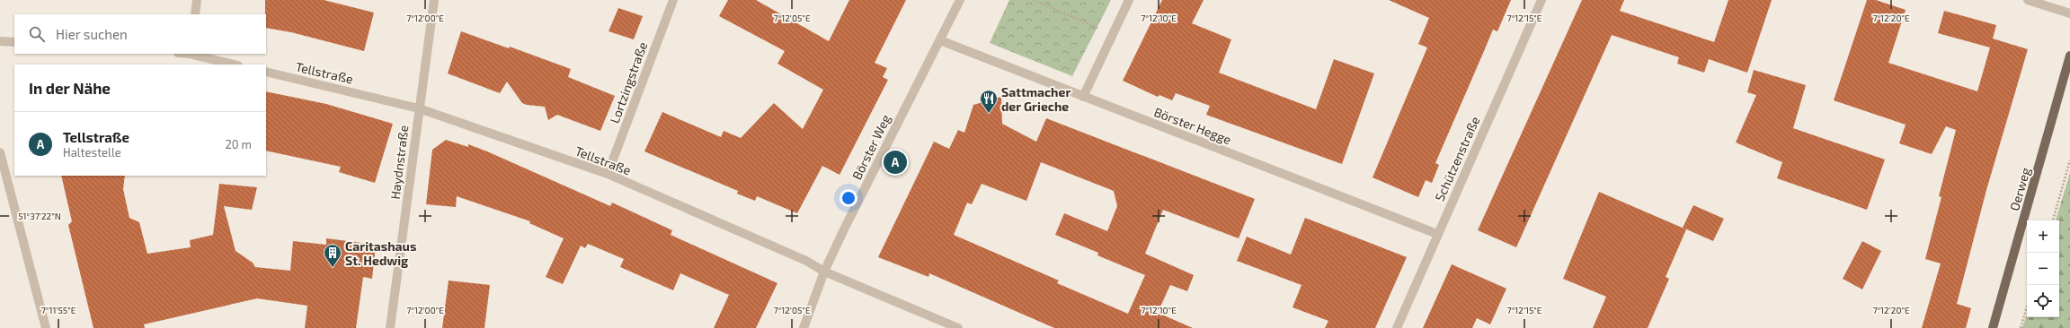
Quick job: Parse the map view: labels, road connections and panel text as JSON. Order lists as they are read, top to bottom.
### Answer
{
  "streets": {
    "main road": ["Oerweg"],
    "street": [
      "Tellstraße",
      "Lortzingstraße",
      "Börster Hegge",
      "Börster Weg",
      "Schützenstraße",
      "Haydnstraße"
    ]
  },
  "crossings": [
    ["Tellstraße", "Lortzingstraße"],
    ["Tellstraße", "Börster Weg"],
    ["Tellstraße", "Haydnstraße"],
    ["Börster Hegge", "Börster Weg"],
    ["Börster Hegge", "Schützenstraße"]
  ],
  "places": {
    "restaurant": ["Sattmacher der Grieche"],
    "building": ["Caritashaus St. Hedwig"]
  },
  "page": {
    "search": "Hier suchen",
    "heading": "In der Nähe",
    "list": [
      {
        "mark": "A",
        "name": "Tellstraße",
        "note": "Haltestelle",
        "value": "20 m"
      }
    ],
    "pins": "A",
    "map_buttons": ["+", "−"]
  },
  "coordinates": [
    "7°12'00\"E",
    "7°12'05\"E",
    "7°12'10\"E",
    "7°12'15\"E",
    "7°12'20\"E",
    "51°37'22\"N",
    "7°11'55\"E"
  ]
}
